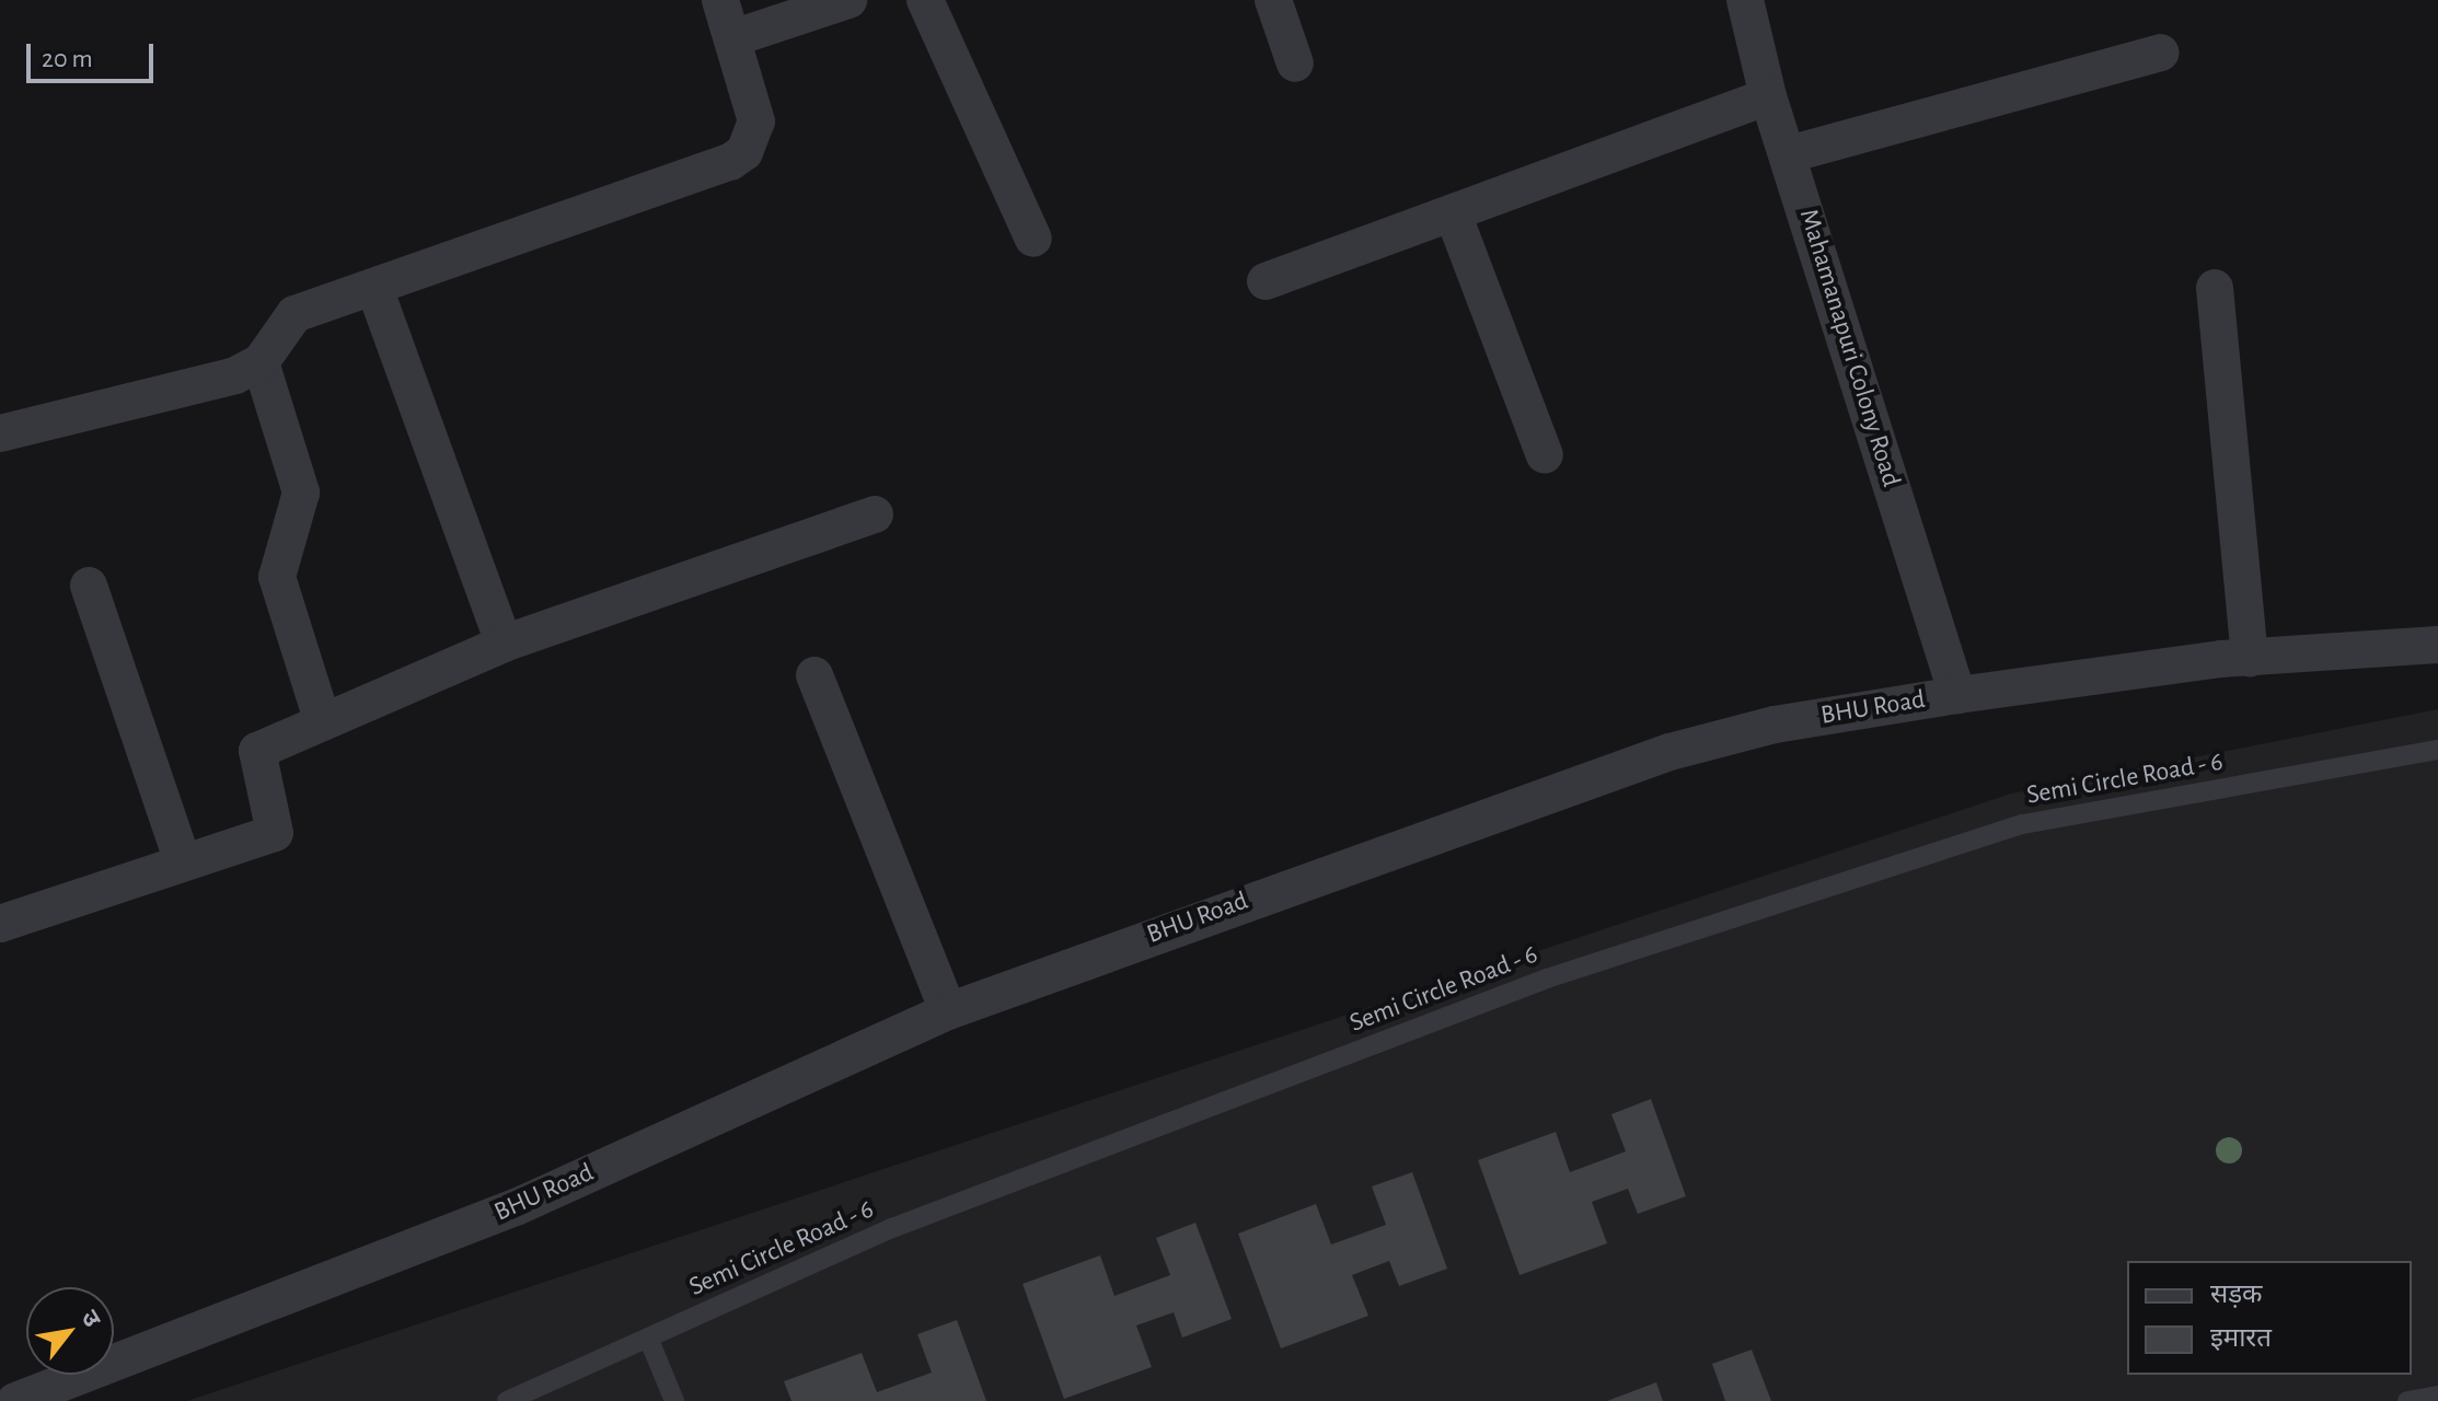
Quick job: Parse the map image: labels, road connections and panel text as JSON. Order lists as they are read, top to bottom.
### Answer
{
  "streets": {
    "street": ["Mahamanapuri Colony Road", "BHU Road"],
    "lane": ["Semi Circle Road - 6"]
  },
  "crossings": [
    ["Mahamanapuri Colony Road", "BHU Road"]
  ],
  "legend": ["सड़क", "इमारत"],
  "scale_bar": "20 m",
  "north": "top right"
}
